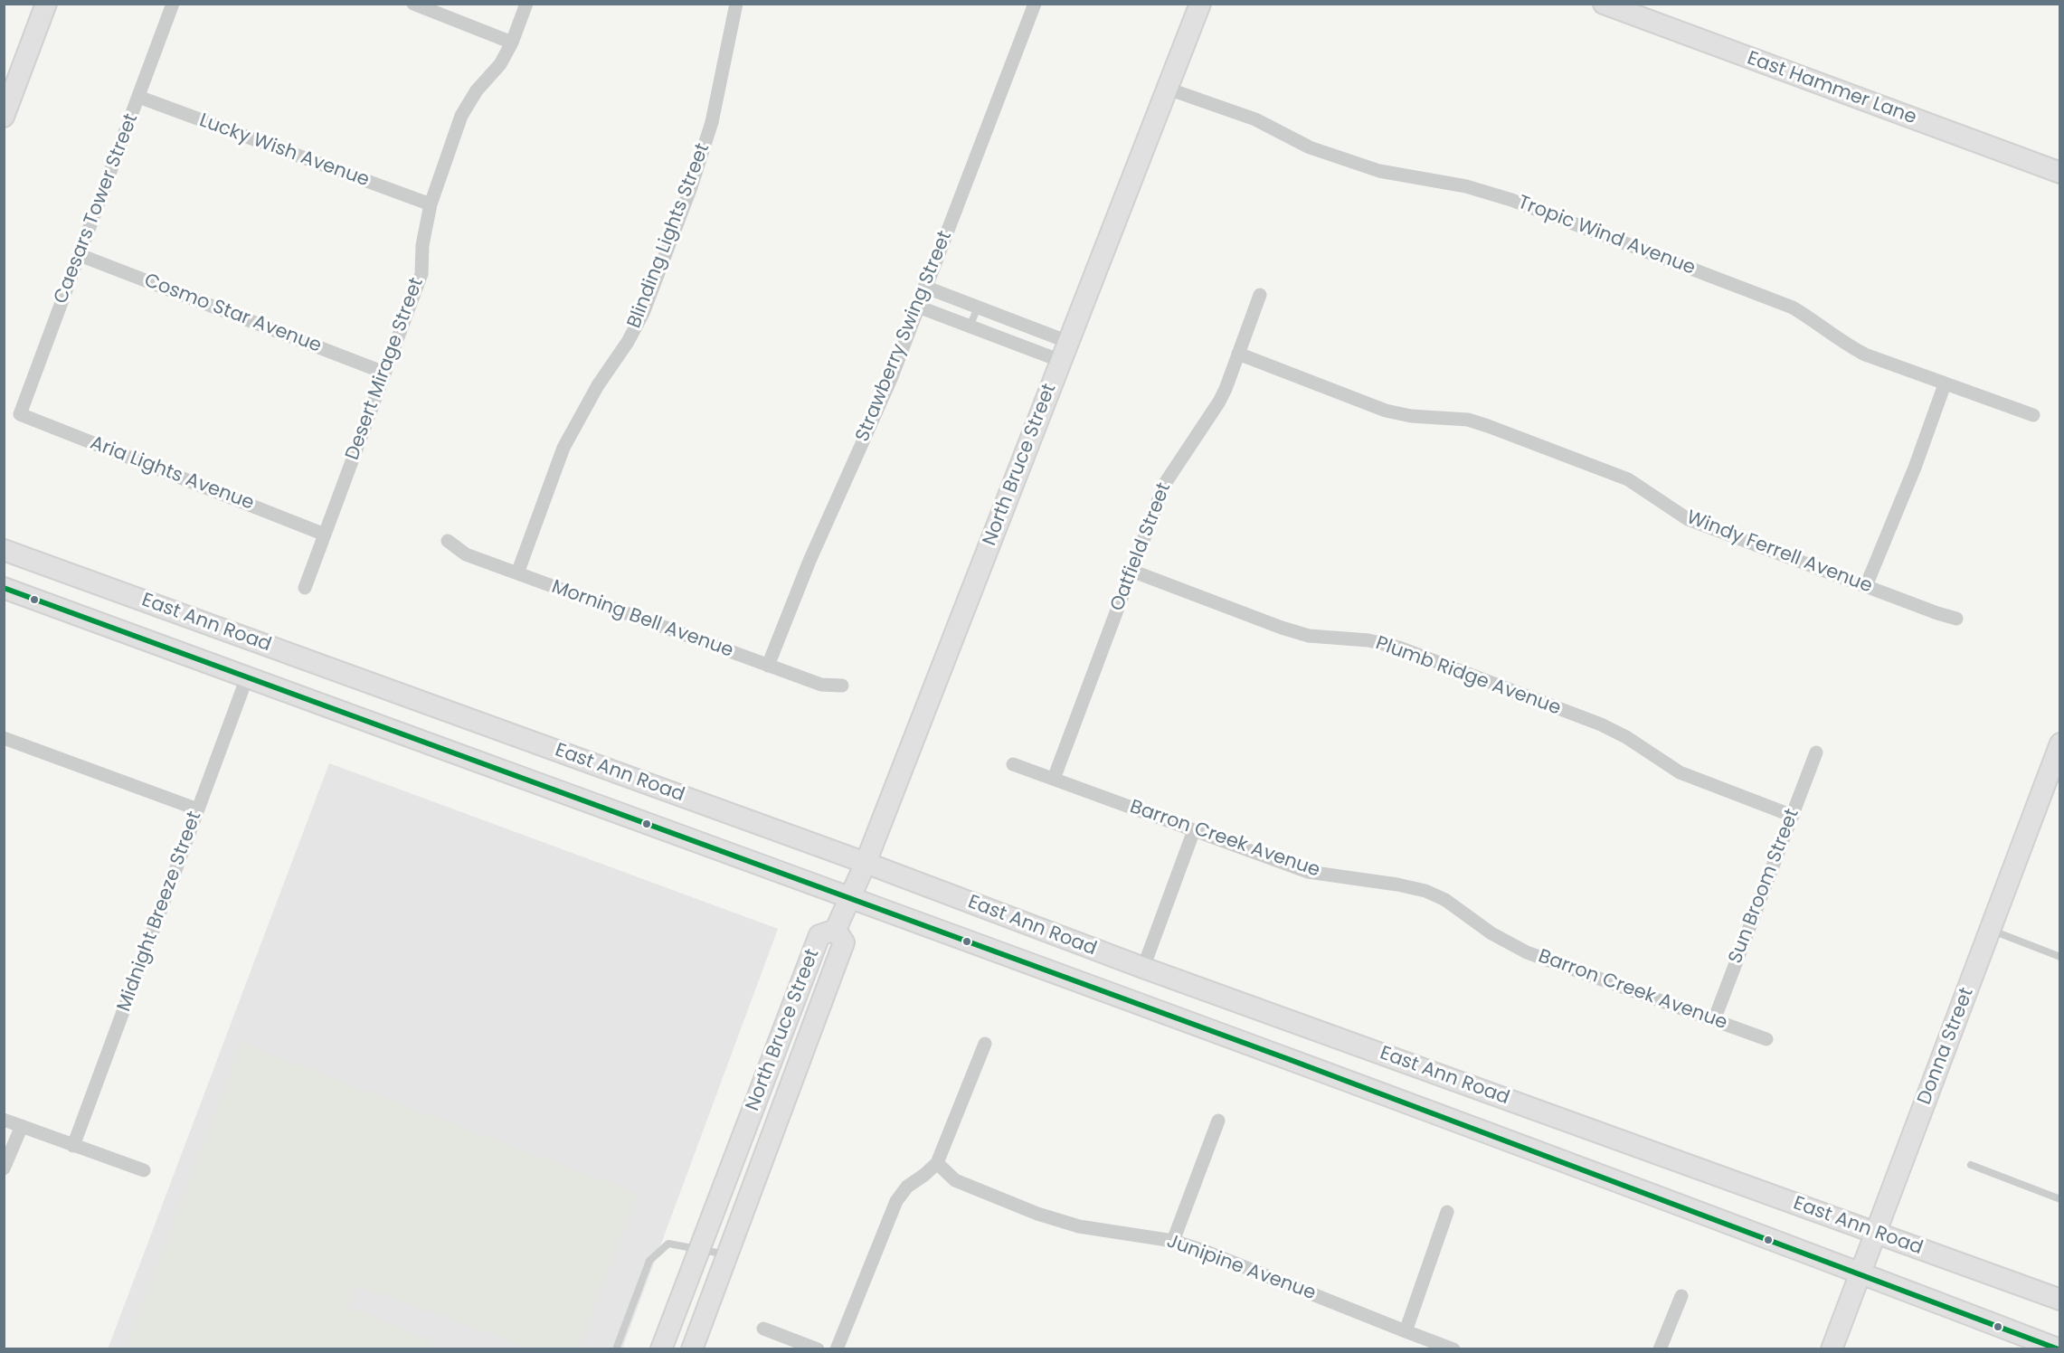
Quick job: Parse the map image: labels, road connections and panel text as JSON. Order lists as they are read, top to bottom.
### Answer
{
  "streets": {
    "main road": [
      "East Hammer Lane",
      "North Bruce Street",
      "East Ann Road",
      "Donna Street"
    ],
    "street": [
      "Lucky Wish Avenue",
      "Caesars Tower Street",
      "Blinding Lights Street",
      "Tropic Wind Avenue",
      "Cosmo Star Avenue",
      "Strawberry Swing Street",
      "Desert Mirage Street",
      "Aria Lights Avenue",
      "Oatfield Street",
      "Windy Ferrell Avenue",
      "Morning Bell Avenue",
      "Plumb Ridge Avenue",
      "Barron Creek Avenue",
      "Sun Broom Street",
      "Midnight Breeze Street",
      "Junipine Avenue"
    ]
  },
  "crossings": [
    ["Lucky Wish Avenue", "Caesars Tower Street"],
    ["Lucky Wish Avenue", "Desert Mirage Street"],
    ["Caesars Tower Street", "Cosmo Star Avenue"],
    ["Caesars Tower Street", "Aria Lights Avenue"],
    ["Blinding Lights Street", "Morning Bell Avenue"],
    ["Tropic Wind Avenue", "North Bruce Street"],
    ["Cosmo Star Avenue", "Desert Mirage Street"],
    ["Strawberry Swing Street", "Morning Bell Avenue"],
    ["Desert Mirage Street", "Aria Lights Avenue"],
    ["North Bruce Street", "East Ann Road"],
    ["Oatfield Street", "Windy Ferrell Avenue"],
    ["Oatfield Street", "Plumb Ridge Avenue"],
    ["Oatfield Street", "Barron Creek Avenue"],
    ["East Ann Road", "Midnight Breeze Street"],
    ["East Ann Road", "Donna Street"],
    ["Plumb Ridge Avenue", "Sun Broom Street"],
    ["Barron Creek Avenue", "Sun Broom Street"]
  ]
}
